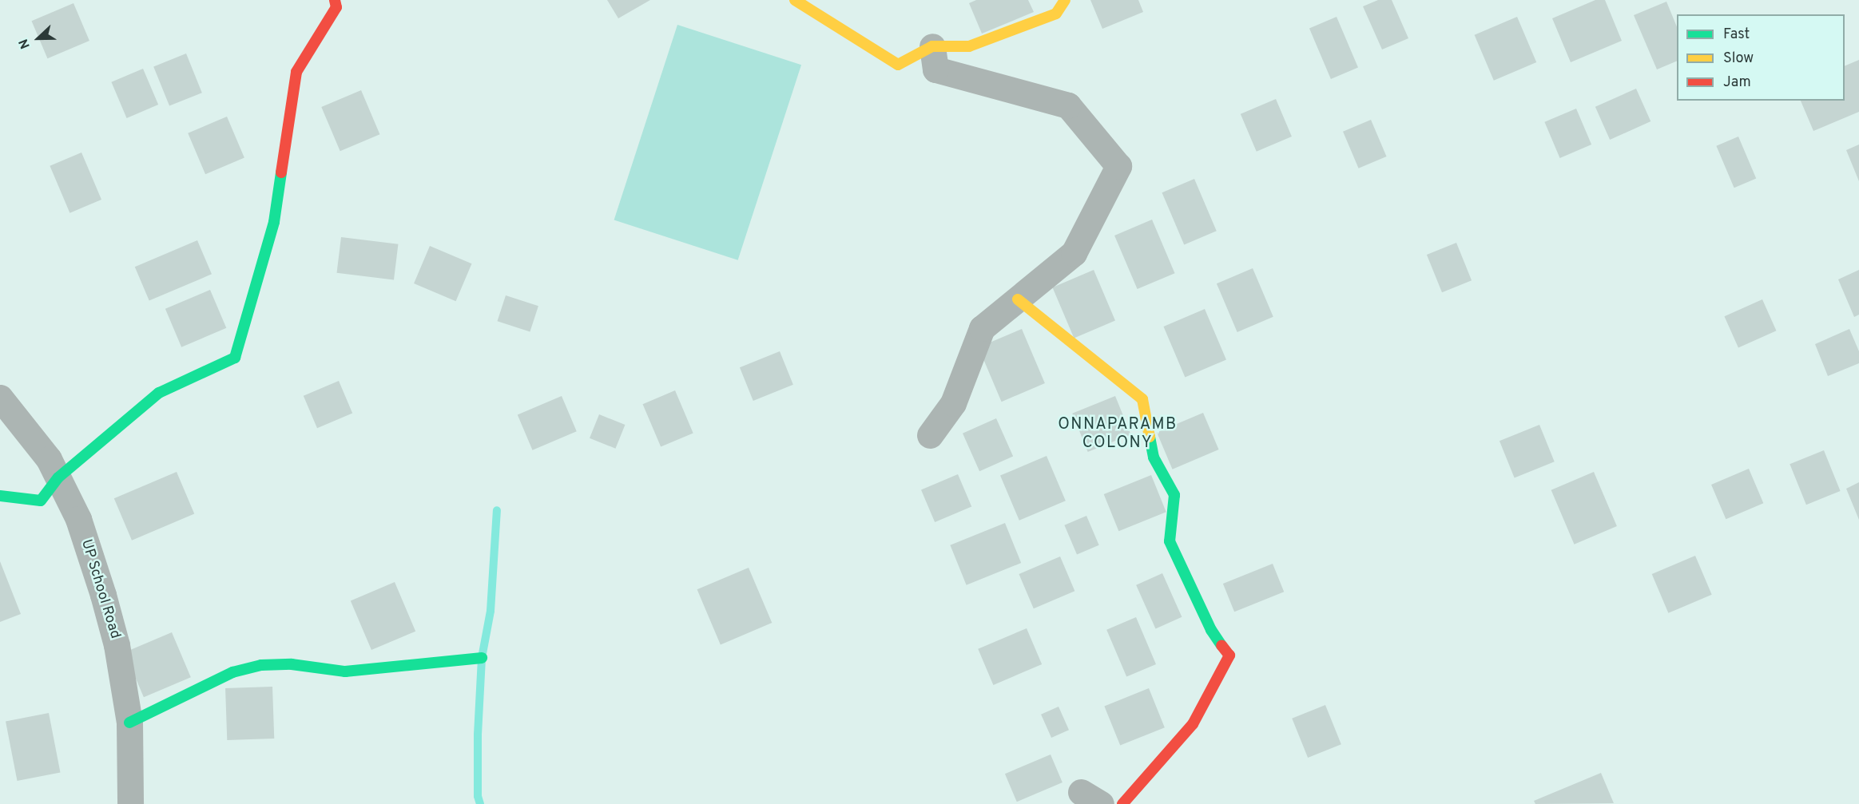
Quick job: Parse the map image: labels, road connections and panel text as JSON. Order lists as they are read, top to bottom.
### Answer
{
  "streets": {
    "street": ["UP School Road"]
  },
  "districts": ["ONNAPARAMB COLONY"],
  "legend": ["Fast", "Slow", "Jam"],
  "north": "left"
}
